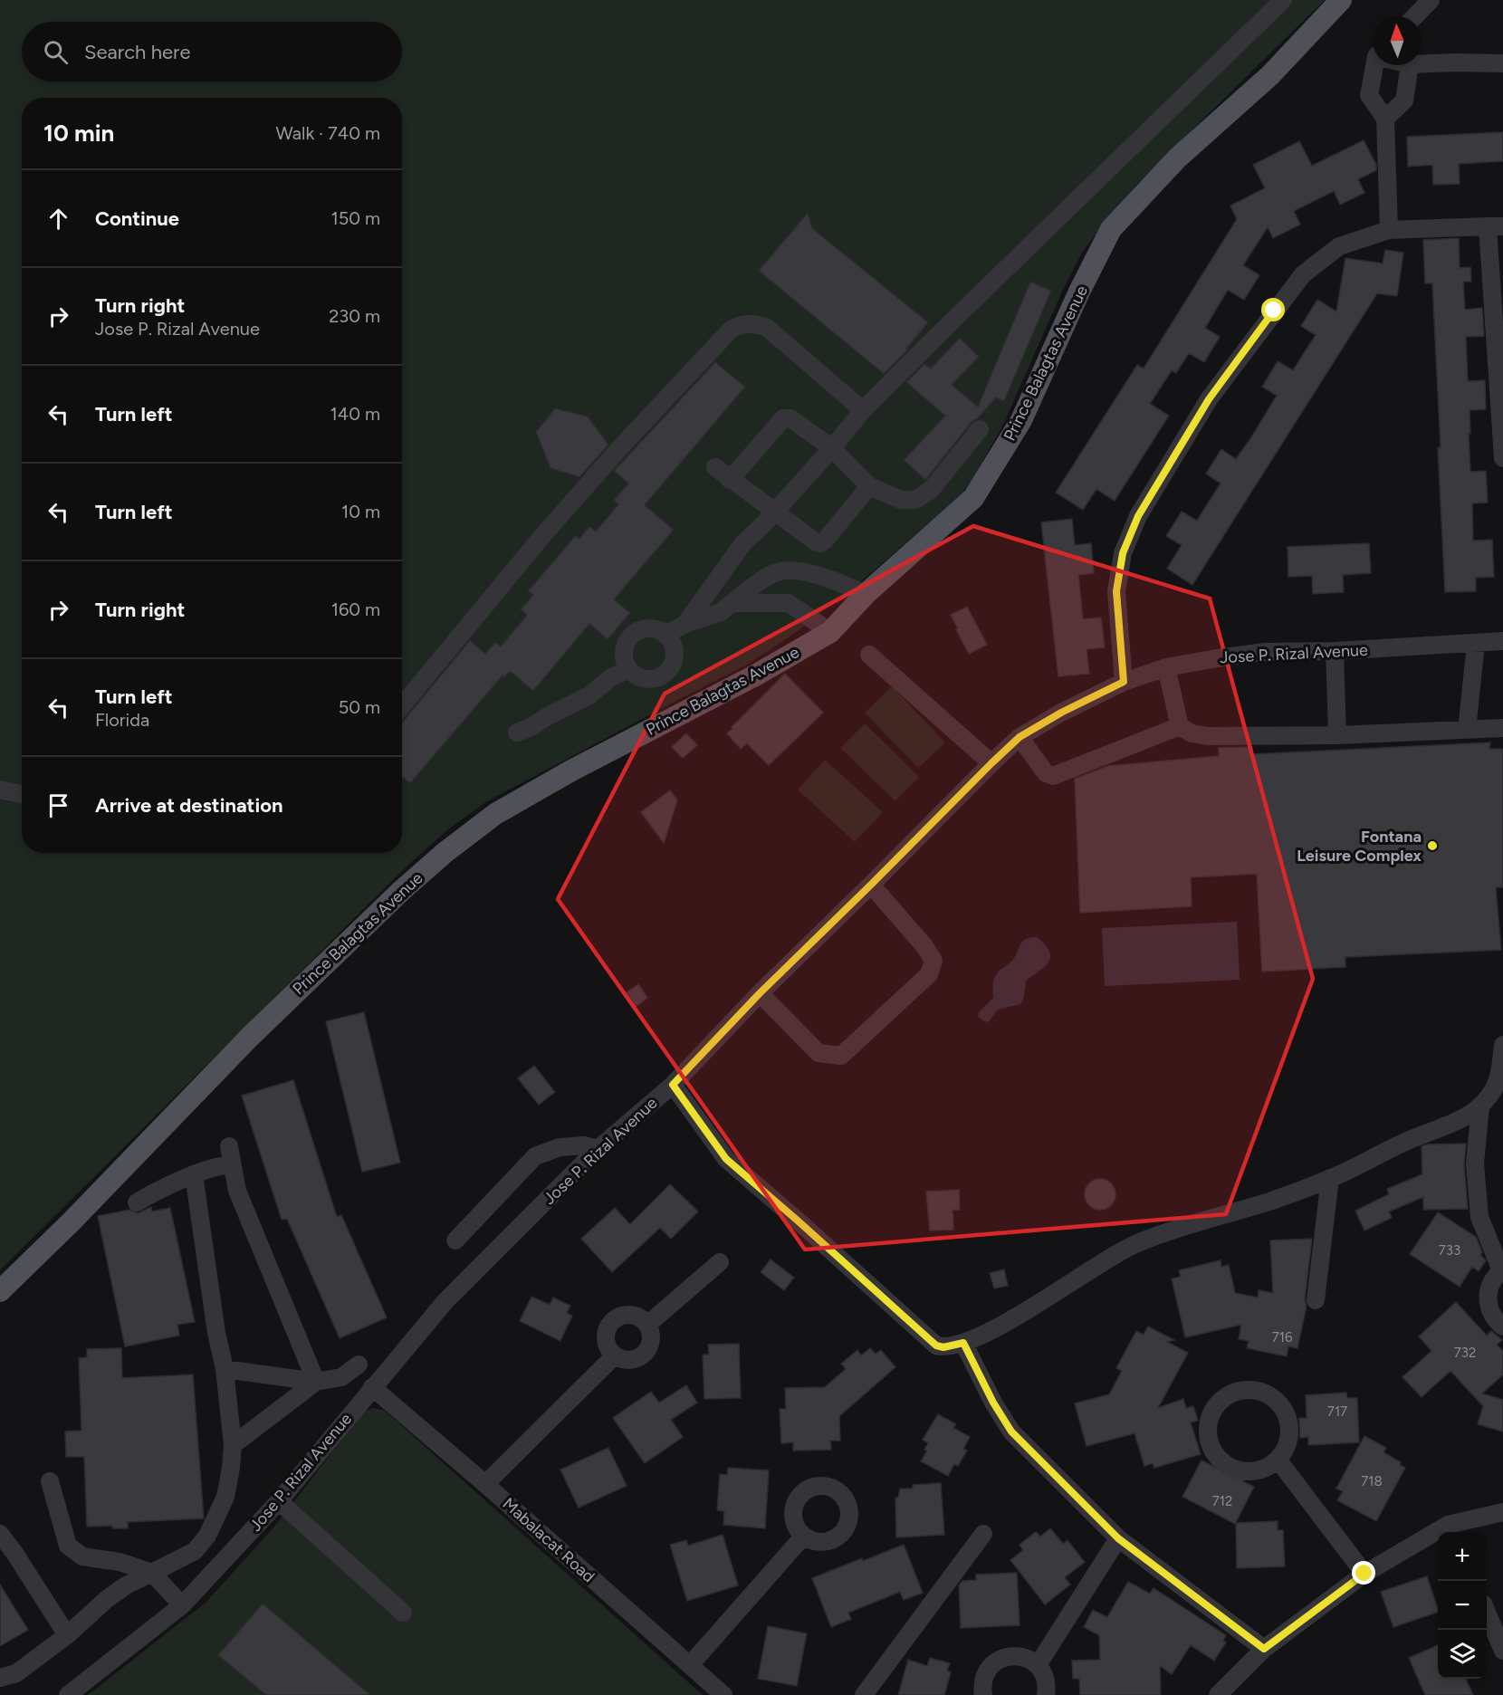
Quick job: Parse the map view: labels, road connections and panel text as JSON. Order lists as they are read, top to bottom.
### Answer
{
  "streets": {
    "main road": ["Prince Balagtas Avenue"],
    "street": ["Jose P. Rizal Avenue", "Mabalacat Road"]
  },
  "crossings": [
    ["Jose P. Rizal Avenue", "Mabalacat Road"]
  ],
  "places": ["Fontana Leisure Complex"],
  "house_numbers": [
    "733",
    "716",
    "732",
    "717",
    "718",
    "712"
  ],
  "north": "top",
  "page": {
    "search": "Search here",
    "heading": ["10 min", "Walk · 740 m"],
    "list": [
      ["Continue", "150 m"],
      ["Turn right", "Jose P. Rizal Avenue", "230 m"],
      ["Turn left", "140 m"],
      ["Turn left", "10 m"],
      ["Turn right", "160 m"],
      ["Turn left", "Florida", "50 m"],
      "Arrive at destination"
    ],
    "map_buttons": ["+", "−"]
  }
}
